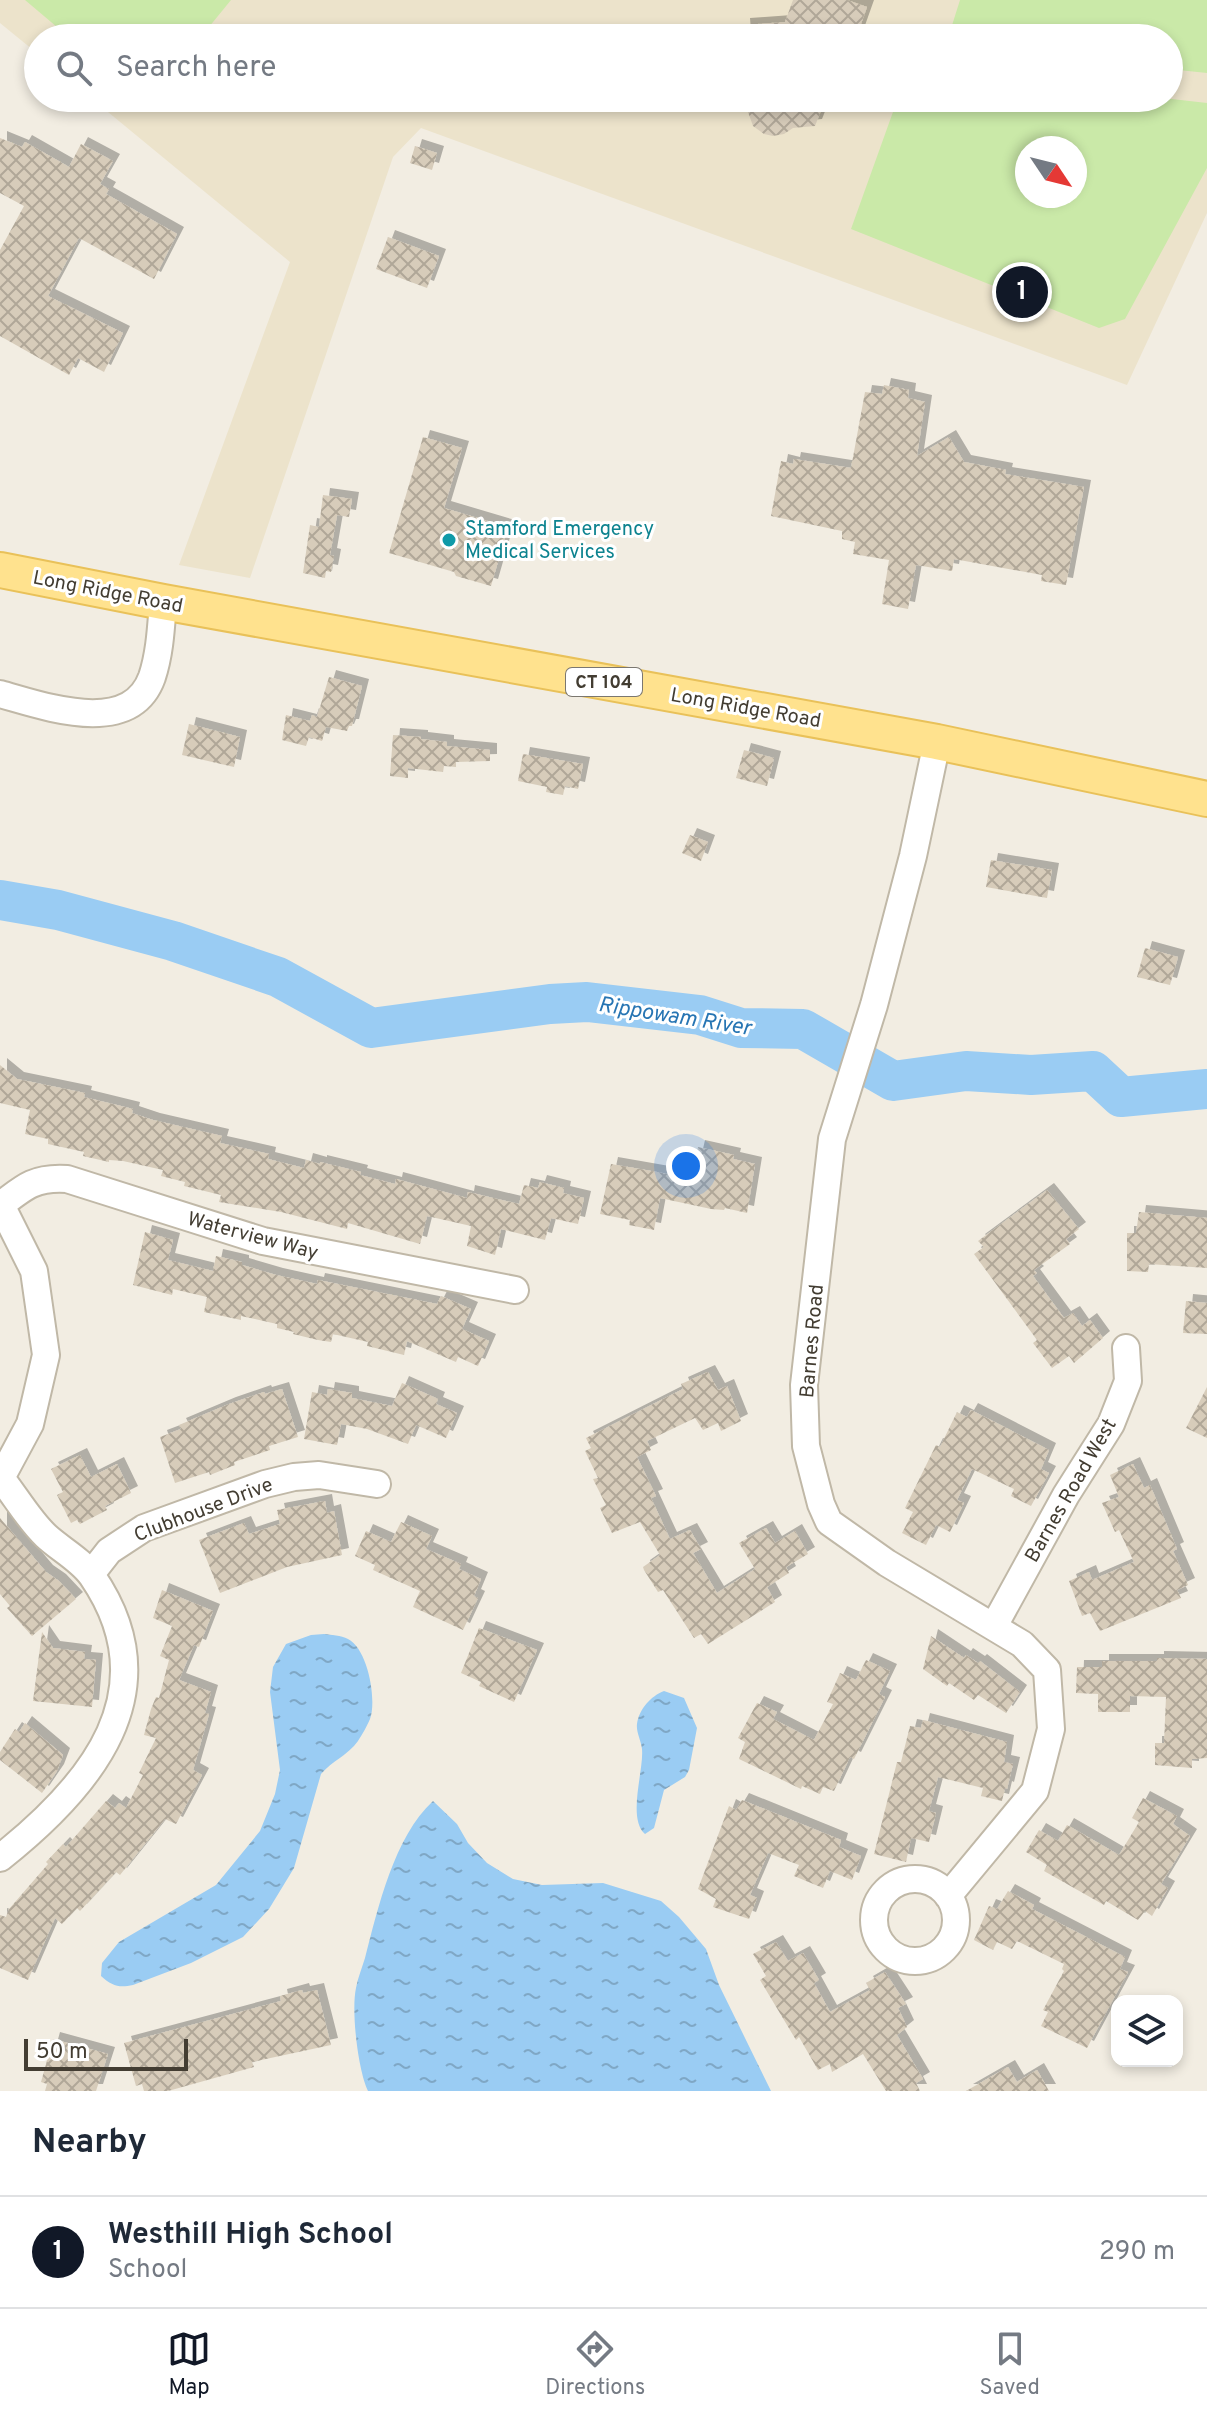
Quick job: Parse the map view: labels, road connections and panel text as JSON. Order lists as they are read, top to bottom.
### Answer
{
  "streets": {
    "main road": ["Long Ridge Road", "CT 104"],
    "street": [
      "Waterview Way",
      "Barnes Road",
      "Barnes Road West",
      "Clubhouse Drive"
    ]
  },
  "crossings": [
    ["Long Ridge Road", "Barnes Road"],
    ["Barnes Road", "Barnes Road West"]
  ],
  "water": ["Rippowam River"],
  "places": ["Stamford Emergency Medical Services"],
  "scale_bar": "50 m",
  "north": "bottom right",
  "page": {
    "search": "Search here",
    "pins": "1",
    "scale": "50 m",
    "heading": "Nearby",
    "list": [
      {
        "mark": "1",
        "name": "Westhill High School",
        "note": "School",
        "value": "290 m"
      }
    ],
    "nav": ["Map", "Directions", "Saved"]
  }
}
